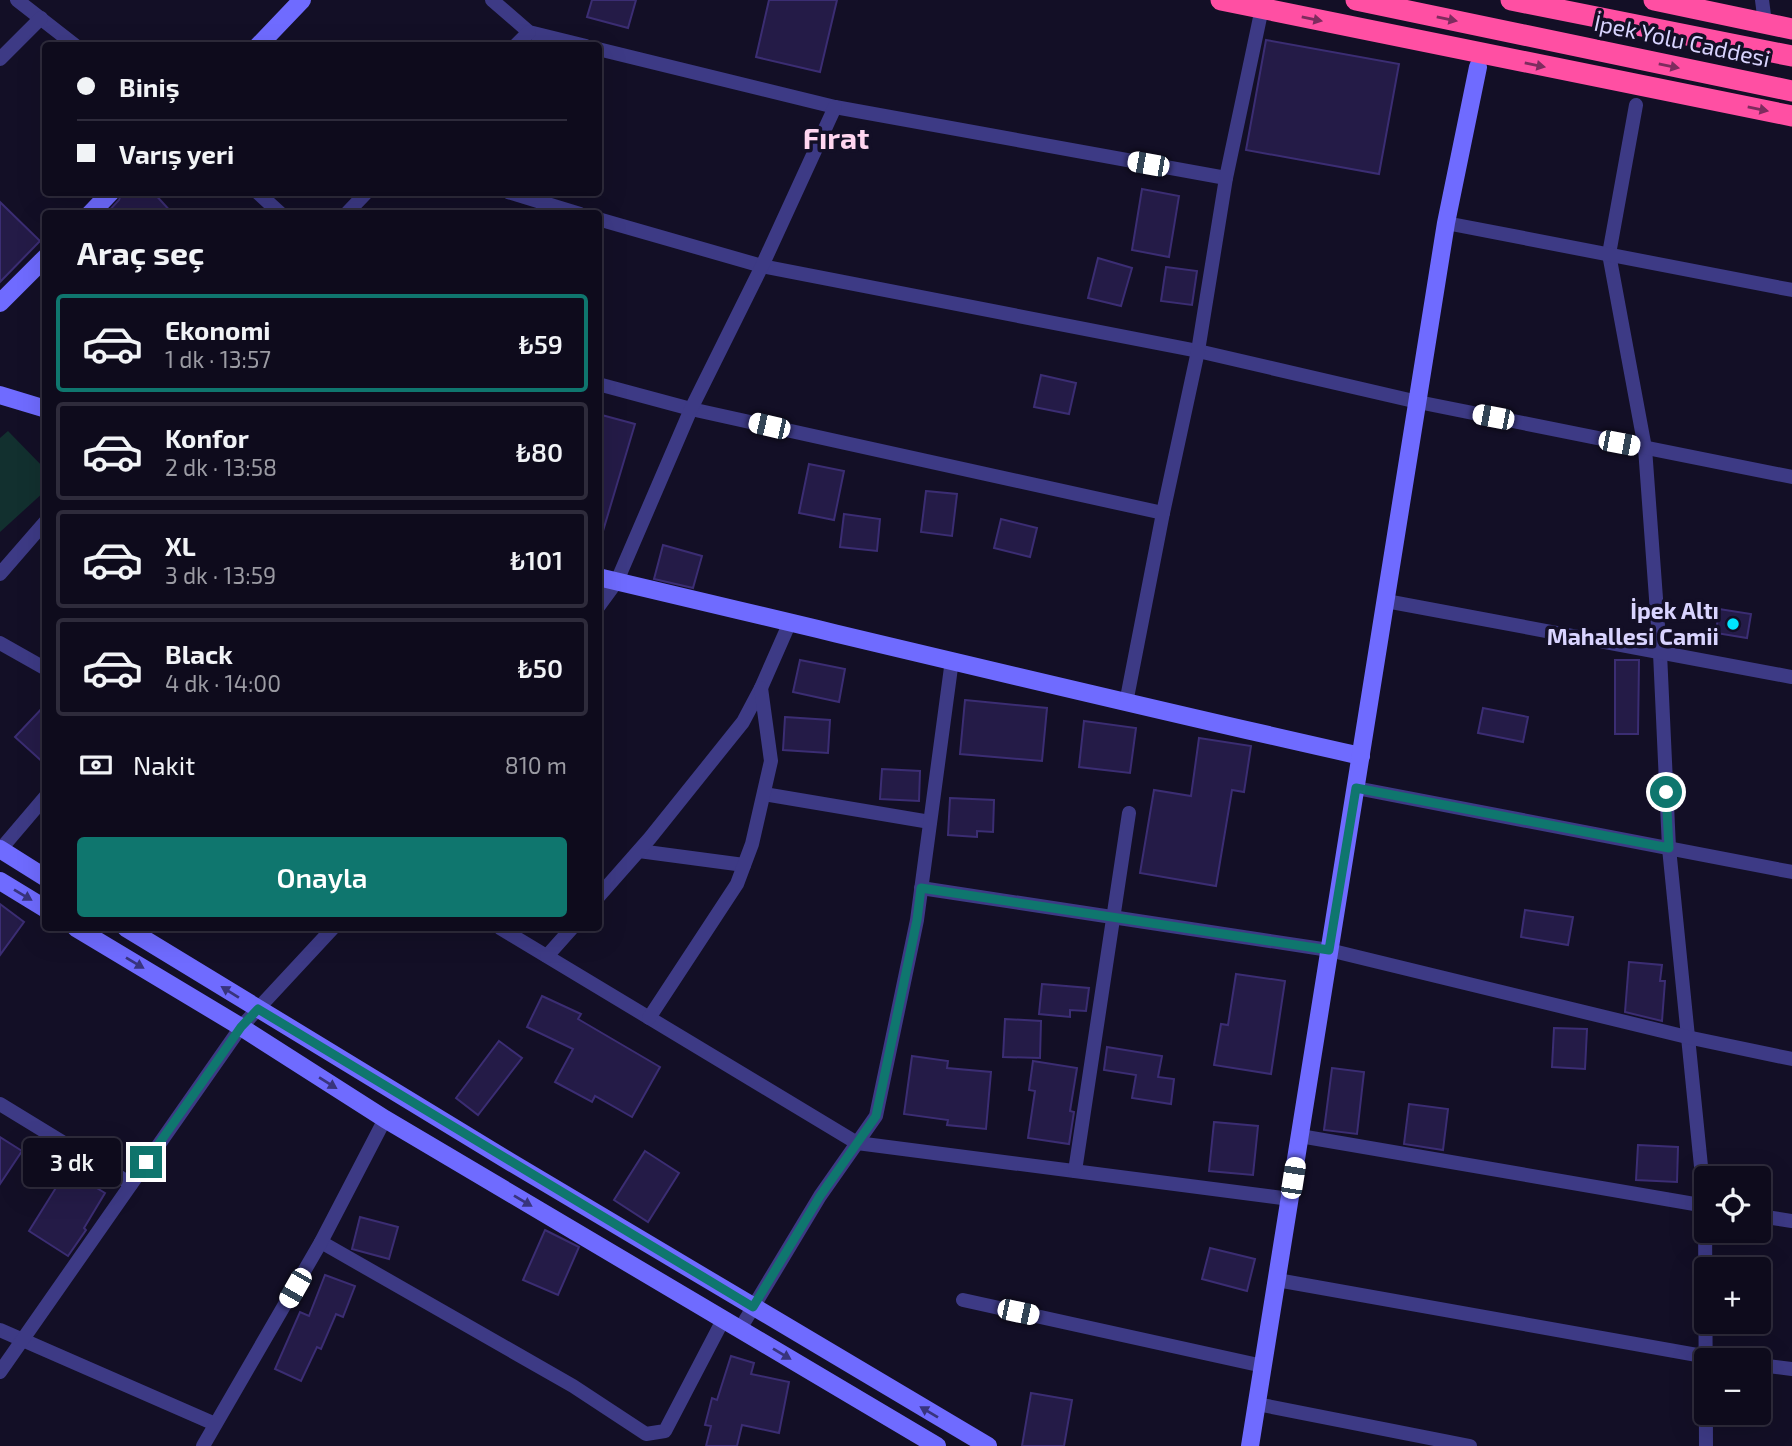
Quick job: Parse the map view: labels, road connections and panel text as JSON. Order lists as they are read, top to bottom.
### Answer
{
  "streets": {
    "highway": ["İpek Yolu Caddesi"]
  },
  "districts": ["Fırat"],
  "places": ["İpek Altı Mahallesi Camii"],
  "page": {
    "banner": ["Biniş", "Varış yeri"],
    "heading": "Araç seç",
    "list": [
      {
        "name": "Ekonomi",
        "note": "1 dk · 13:57",
        "value": "₺59"
      },
      {
        "name": "Konfor",
        "note": "2 dk · 13:58",
        "value": "₺80"
      },
      {
        "name": "XL",
        "note": "3 dk · 13:59",
        "value": "₺101"
      },
      {
        "name": "Black",
        "note": "4 dk · 14:00",
        "value": "₺50"
      }
    ],
    "pay": ["Nakit", "810 m"],
    "buttons": "Onayla",
    "bubble": "3 dk",
    "map_buttons": ["+", "−"]
  }
}
